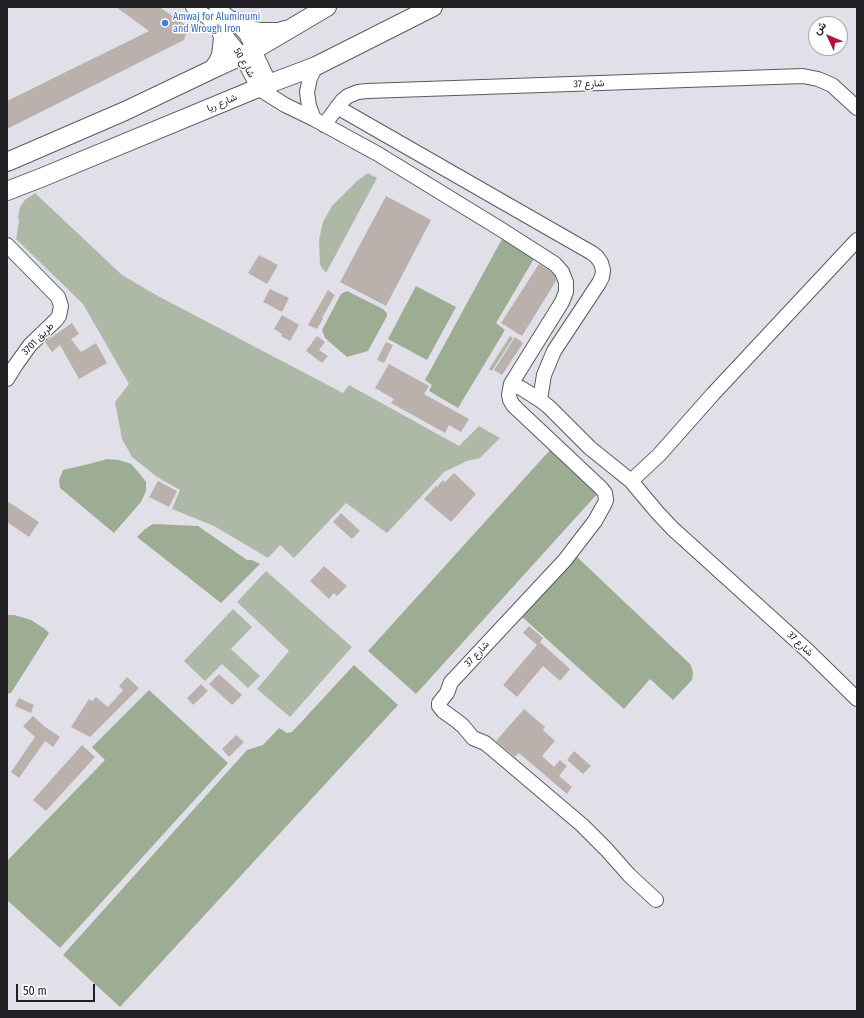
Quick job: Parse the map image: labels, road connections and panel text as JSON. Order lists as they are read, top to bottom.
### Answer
{
  "streets": {
    "main road": ["شارع ريا"],
    "street": ["شارع 50", "شارع 37", "طريق 3701"]
  },
  "crossings": [
    ["شارع 50", "شارع ريا"]
  ],
  "places": ["Amwaj for Aluminumi and Wrough Iron"],
  "scale_bar": "50 m",
  "north": "top left"
}
